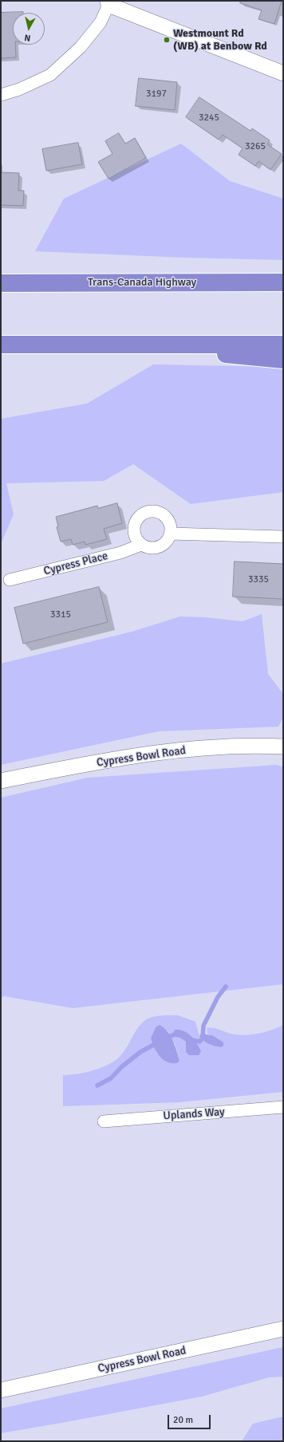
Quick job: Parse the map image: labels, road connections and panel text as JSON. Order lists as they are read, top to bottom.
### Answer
{
  "streets": {
    "highway": ["Trans-Canada Highway"],
    "street": ["Cypress Place", "Cypress Bowl Road", "Uplands Way"]
  },
  "places": ["Westmount Rd (WB) at Benbow Rd"],
  "house_numbers": [
    "3197",
    "3245",
    "3265",
    "3335",
    "3315"
  ],
  "scale_bar": "20 m",
  "north": "bottom"
}
